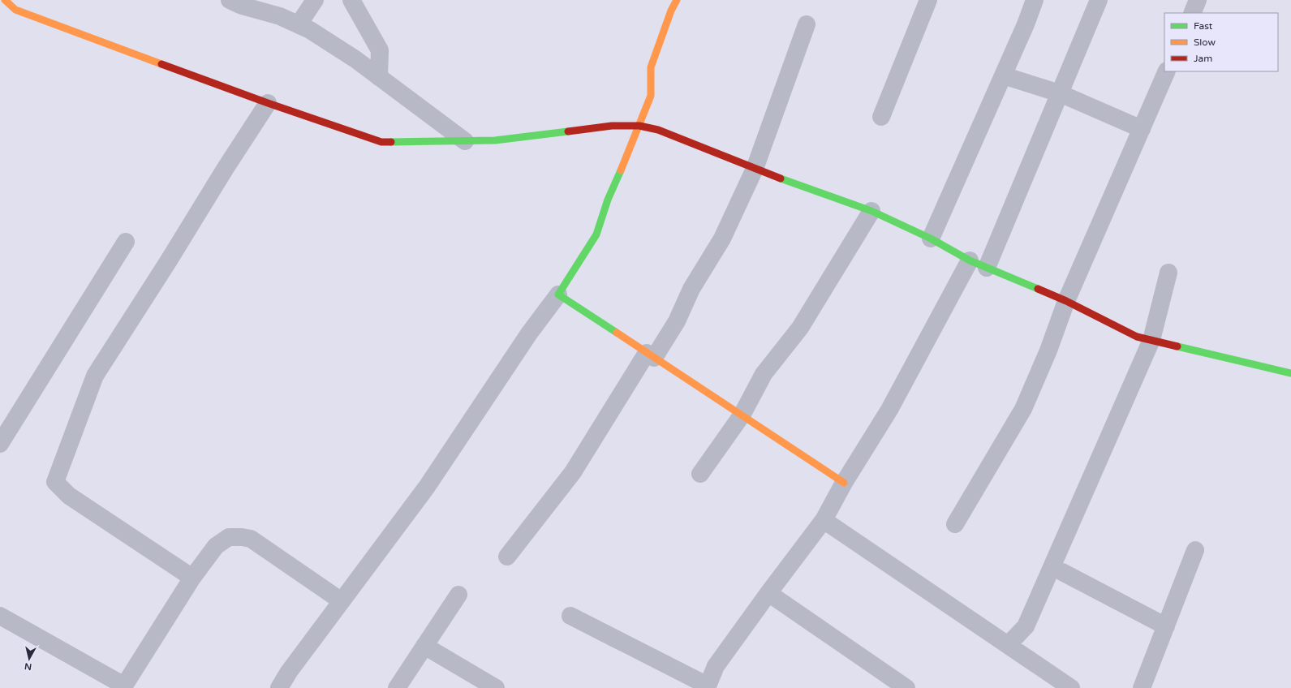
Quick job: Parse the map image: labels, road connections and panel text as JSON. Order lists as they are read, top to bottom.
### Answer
{
  "legend": ["Fast", "Slow", "Jam"],
  "north": "bottom"
}
